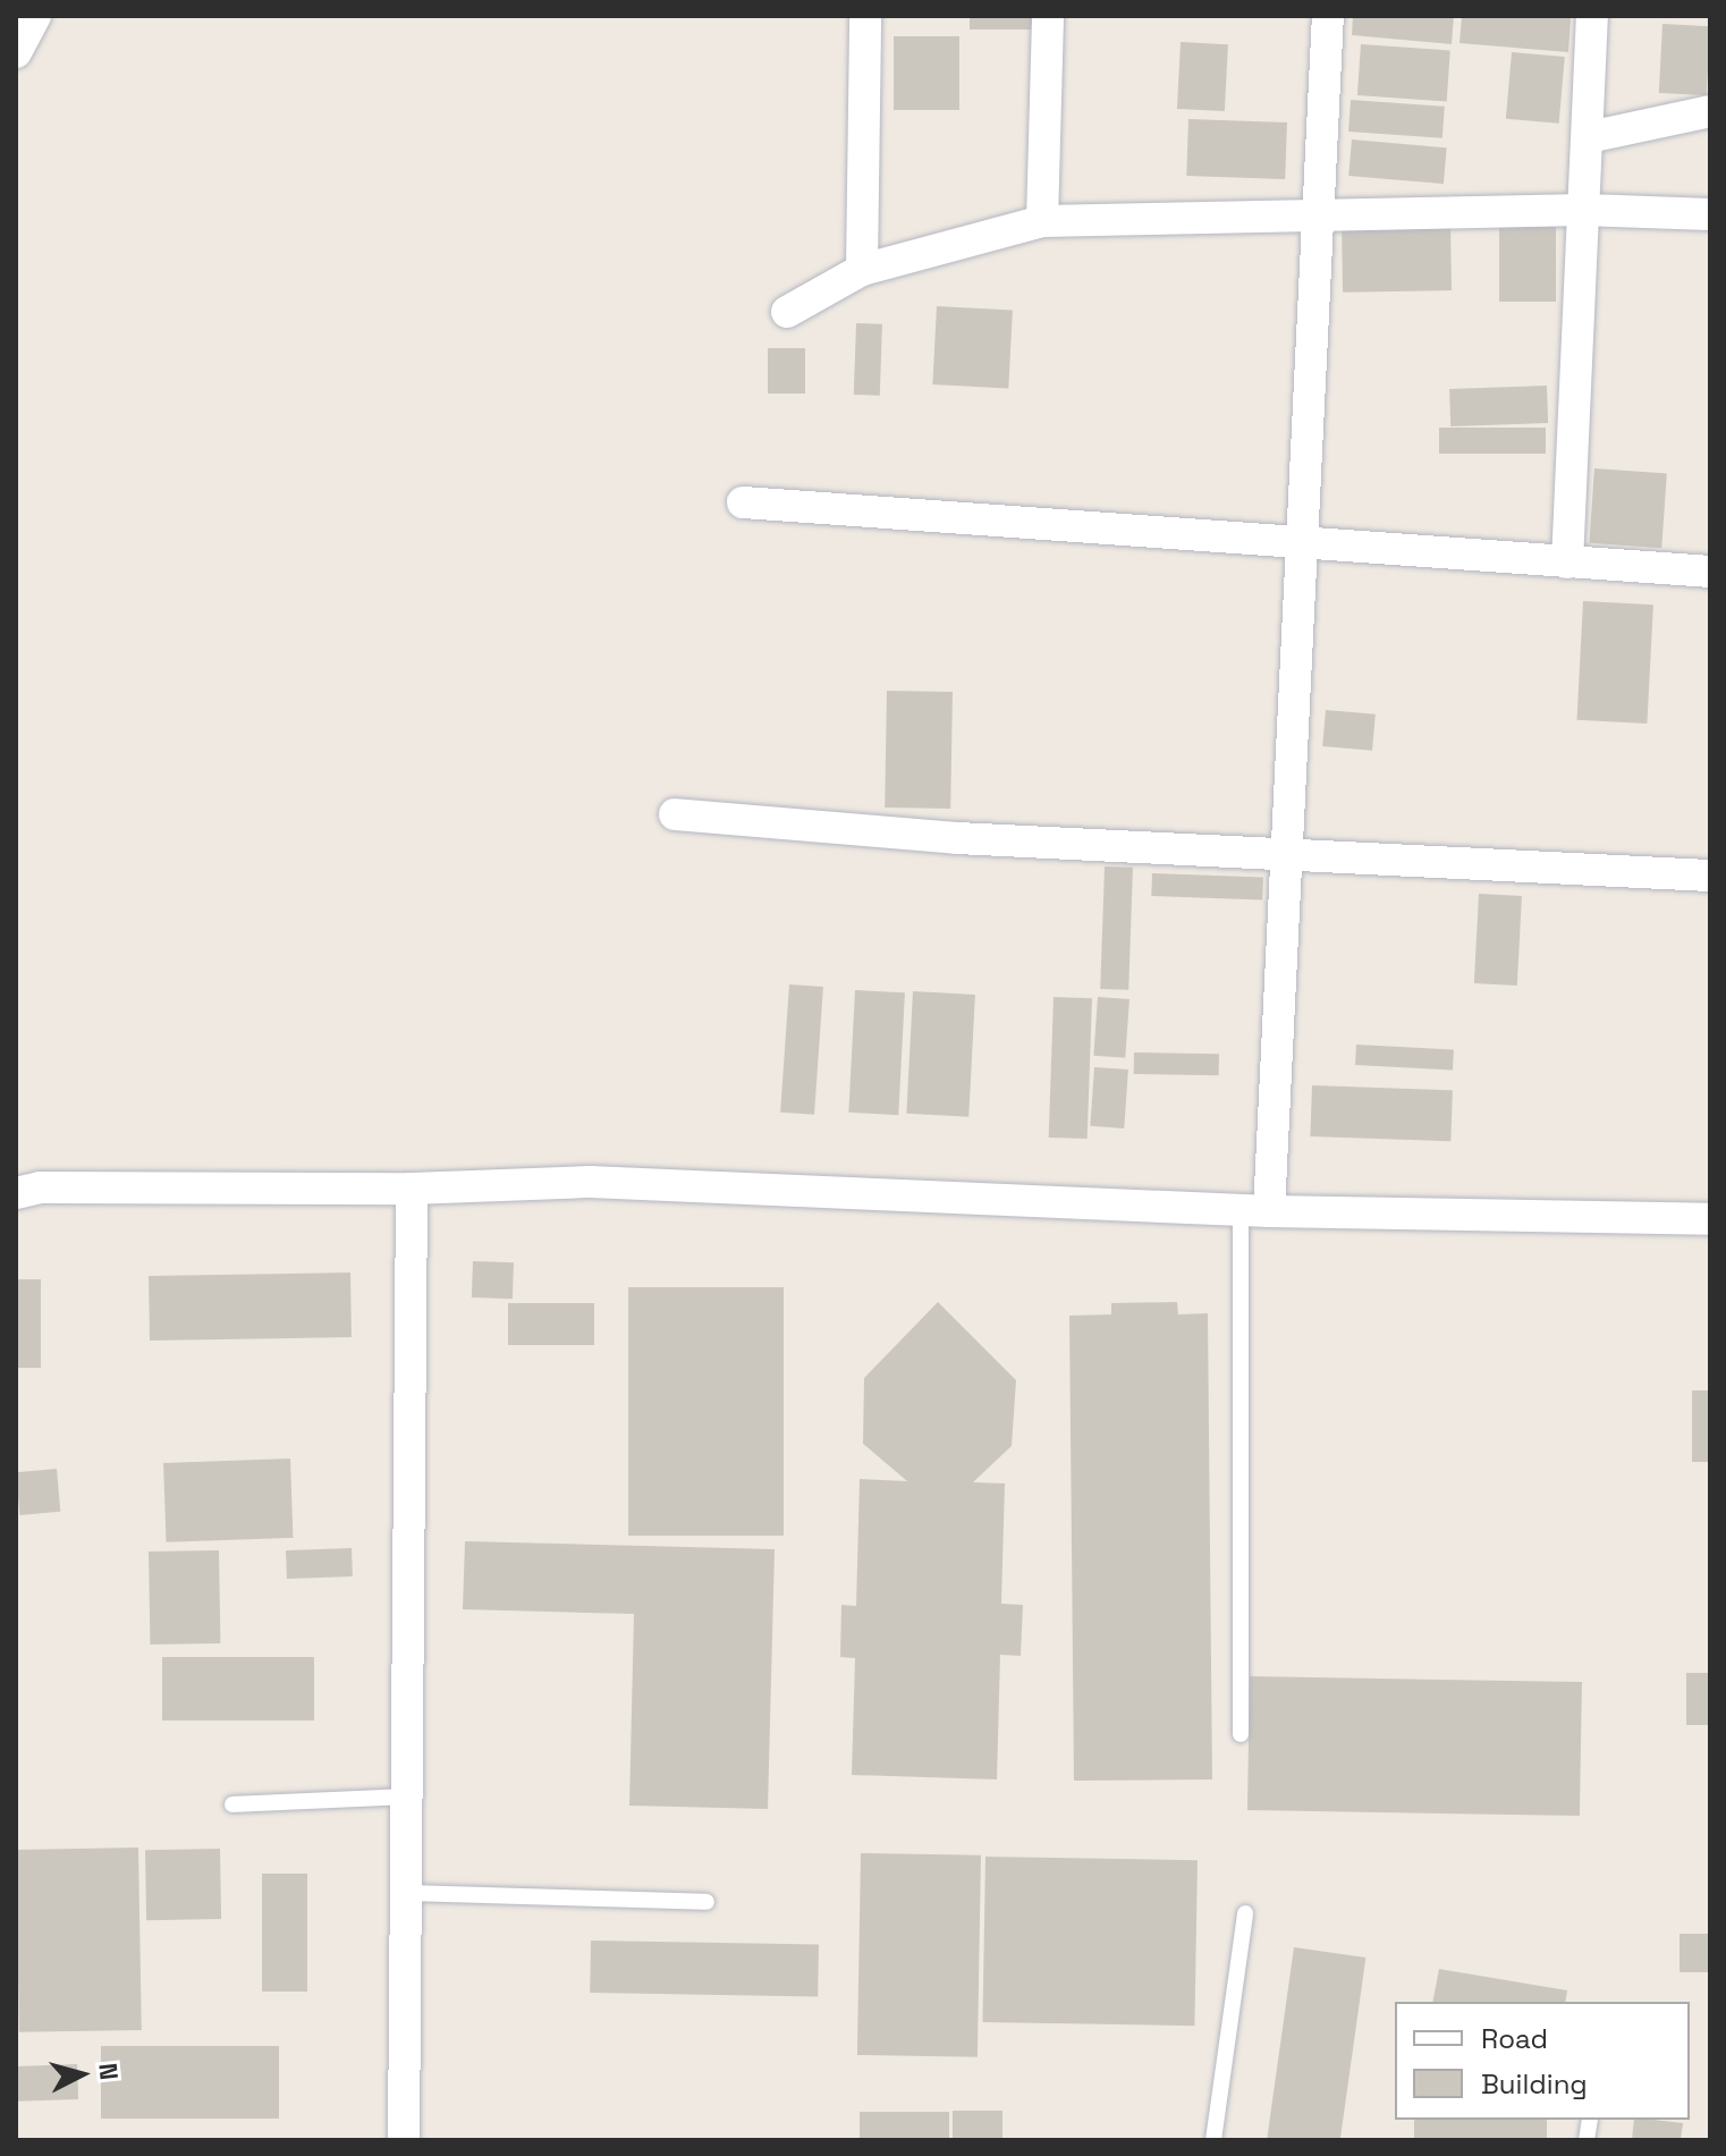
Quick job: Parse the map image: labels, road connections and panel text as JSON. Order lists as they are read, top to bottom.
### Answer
{
  "legend": ["Road", "Building"],
  "north": "right"
}
